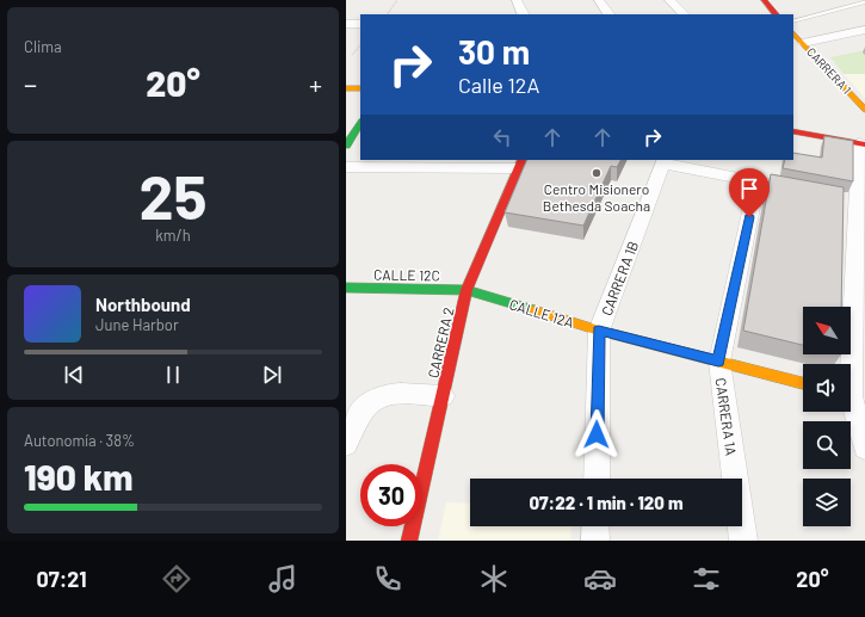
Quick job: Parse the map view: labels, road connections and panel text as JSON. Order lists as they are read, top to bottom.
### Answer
{
  "streets": {
    "street": [
      "CARRERA 1",
      "CALLE 12C",
      "CARRERA 1B",
      "CALLE 12A",
      "CARRERA 2",
      "CARRERA 1A"
    ]
  },
  "crossings": [
    ["CALLE 12C", "CALLE 12A"],
    ["CALLE 12C", "CARRERA 2"],
    ["CARRERA 1B", "CALLE 12A"],
    ["CALLE 12A", "CARRERA 2"],
    ["CALLE 12A", "CARRERA 1A"]
  ],
  "places": ["Centro Misionero Bethesda Soacha"],
  "north": "top left",
  "page": {
    "tile": [
      "Clima",
      ["25", "km/h"],
      ["Autonomía · 38%", "190 km"]
    ],
    "turn": ["30 m", "Calle 12A"],
    "heat": ["−", "20°", "+"],
    "song": ["Northbound", "June Harbor"],
    "limit": "30",
    "trip": "07:22 · 1 min · 120 m",
    "tabs": ["07:21", "20°"]
  }
}
